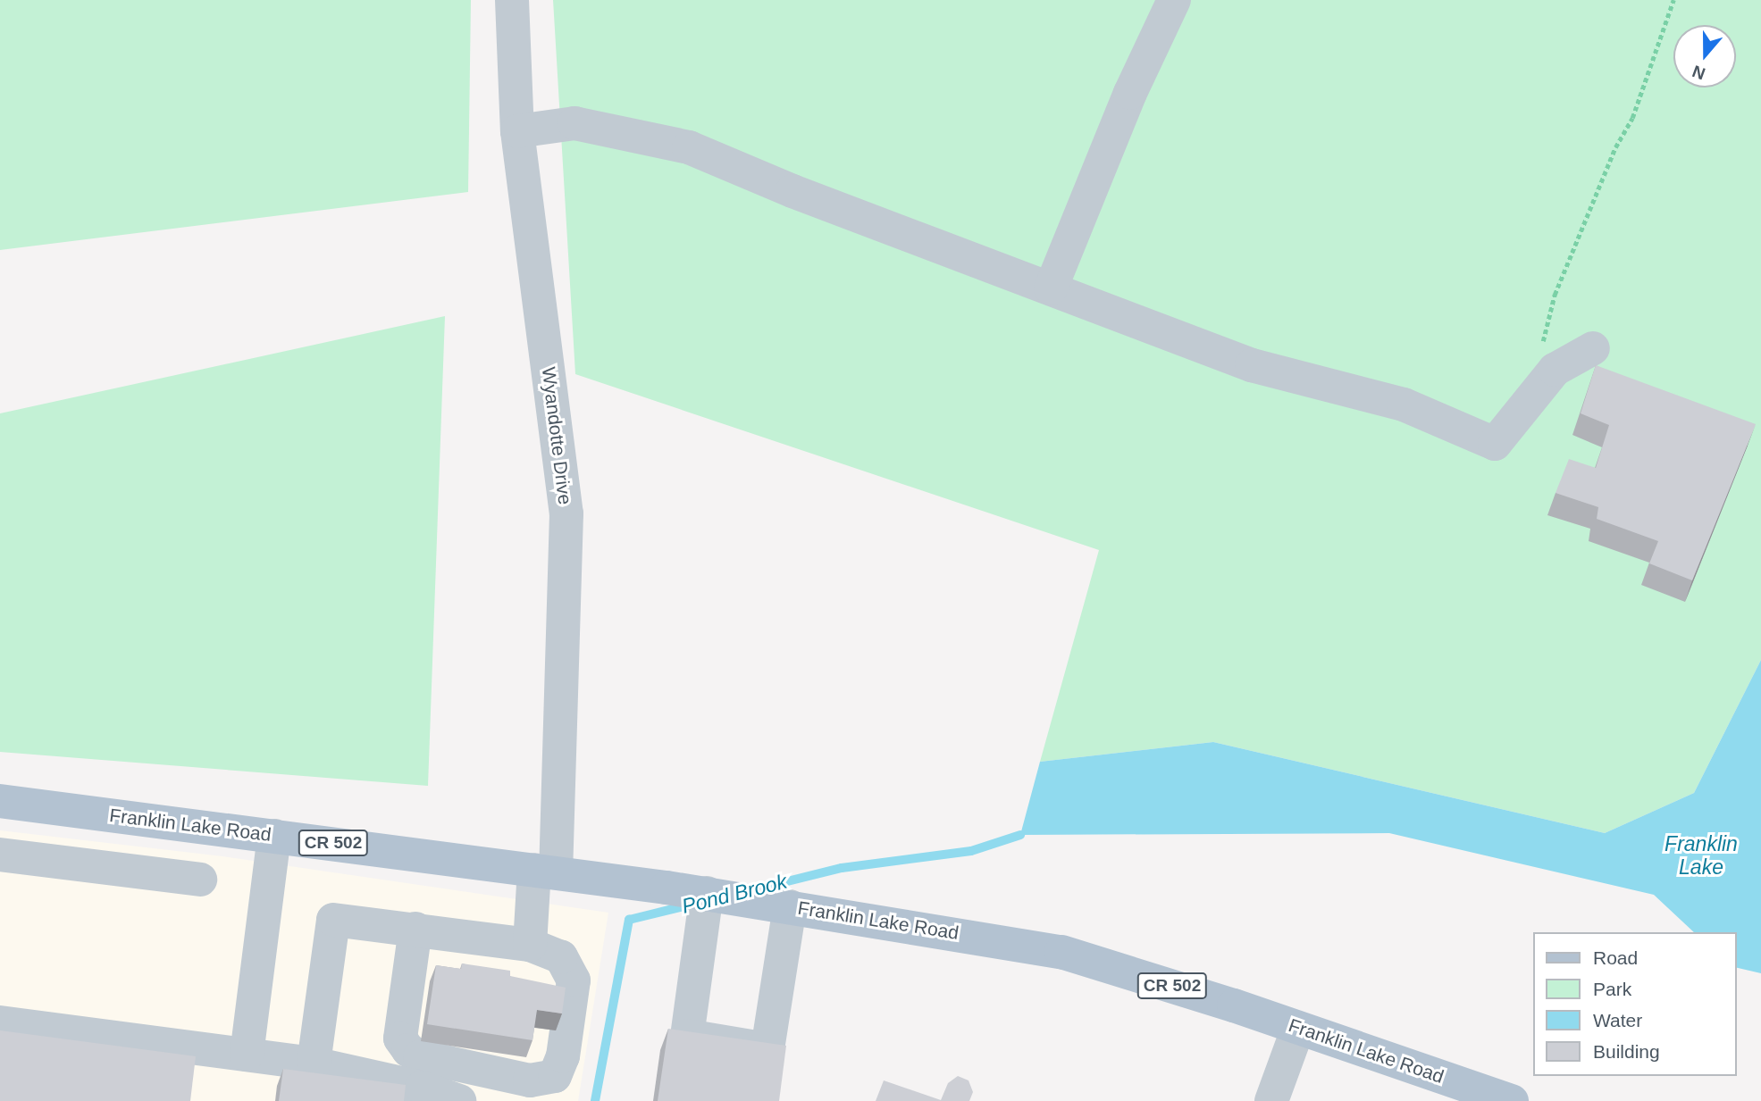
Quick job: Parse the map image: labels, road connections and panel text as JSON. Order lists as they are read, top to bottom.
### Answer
{
  "streets": {
    "main road": ["Franklin Lake Road", "CR 502"],
    "street": ["Wyandotte Drive"]
  },
  "crossings": [
    ["Wyandotte Drive", "Franklin Lake Road"]
  ],
  "water": ["Franklin Lake", "Pond Brook"],
  "legend": [
    "Road",
    "Park",
    "Water",
    "Building"
  ],
  "north": "bottom"
}
